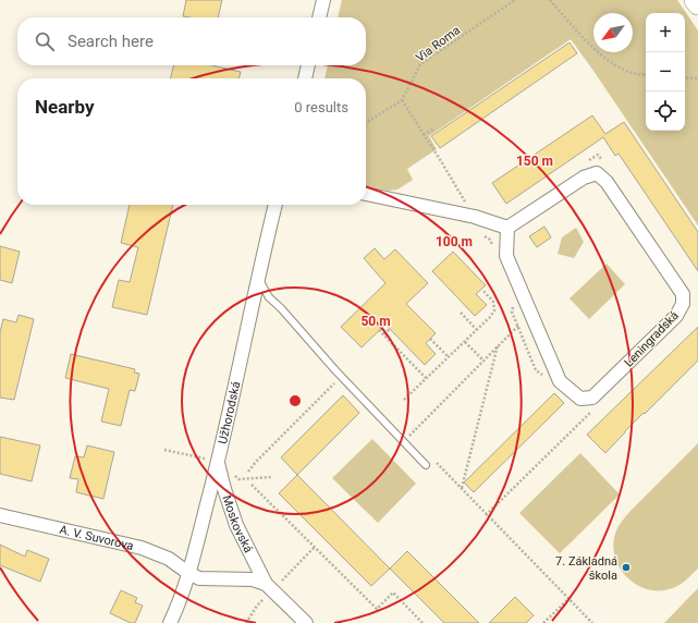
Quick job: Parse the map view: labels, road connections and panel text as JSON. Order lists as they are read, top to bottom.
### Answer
{
  "streets": {
    "street": [
      "Leningradská",
      "Užhorodská",
      "Moskovská",
      "A. V. Suvorova"
    ],
    "path": ["Via Roma"]
  },
  "crossings": [
    ["Užhorodská", "Moskovská"],
    ["Užhorodská", "A. V. Suvorova"]
  ],
  "places": ["7. Základná škola"],
  "north": "bottom left",
  "page": {
    "map_buttons": ["+", "−"],
    "search": "Search here",
    "heading": ["Nearby", "0 results"]
  },
  "rings": ["150 m", "100 m", "50 m"]
}
